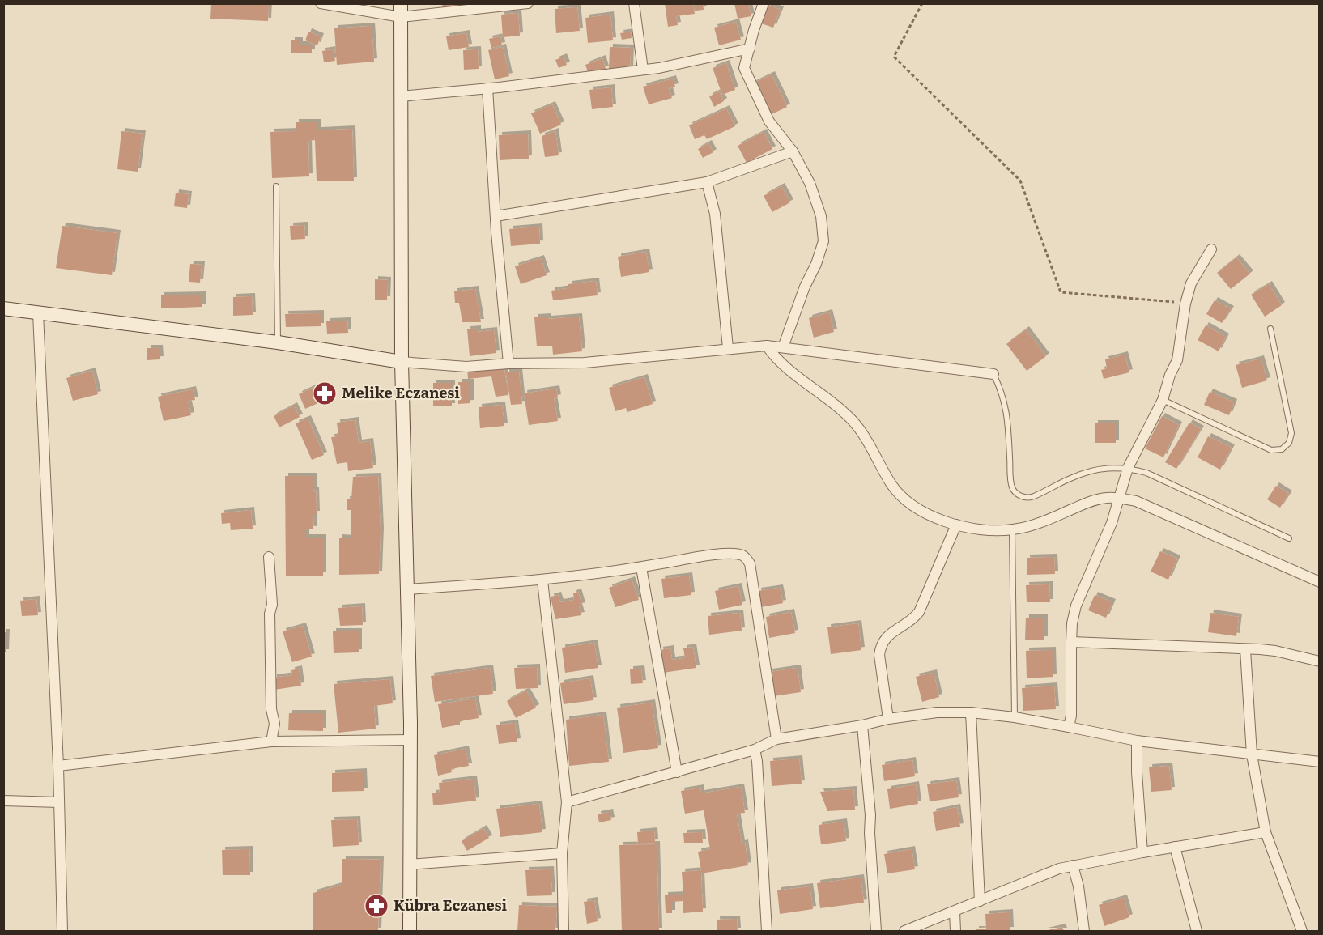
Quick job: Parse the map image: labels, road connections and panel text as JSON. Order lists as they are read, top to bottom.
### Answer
{
  "places": {
    "pharmacy": ["Melike Eczanesi", "Kübra Eczanesi"]
  }
}
